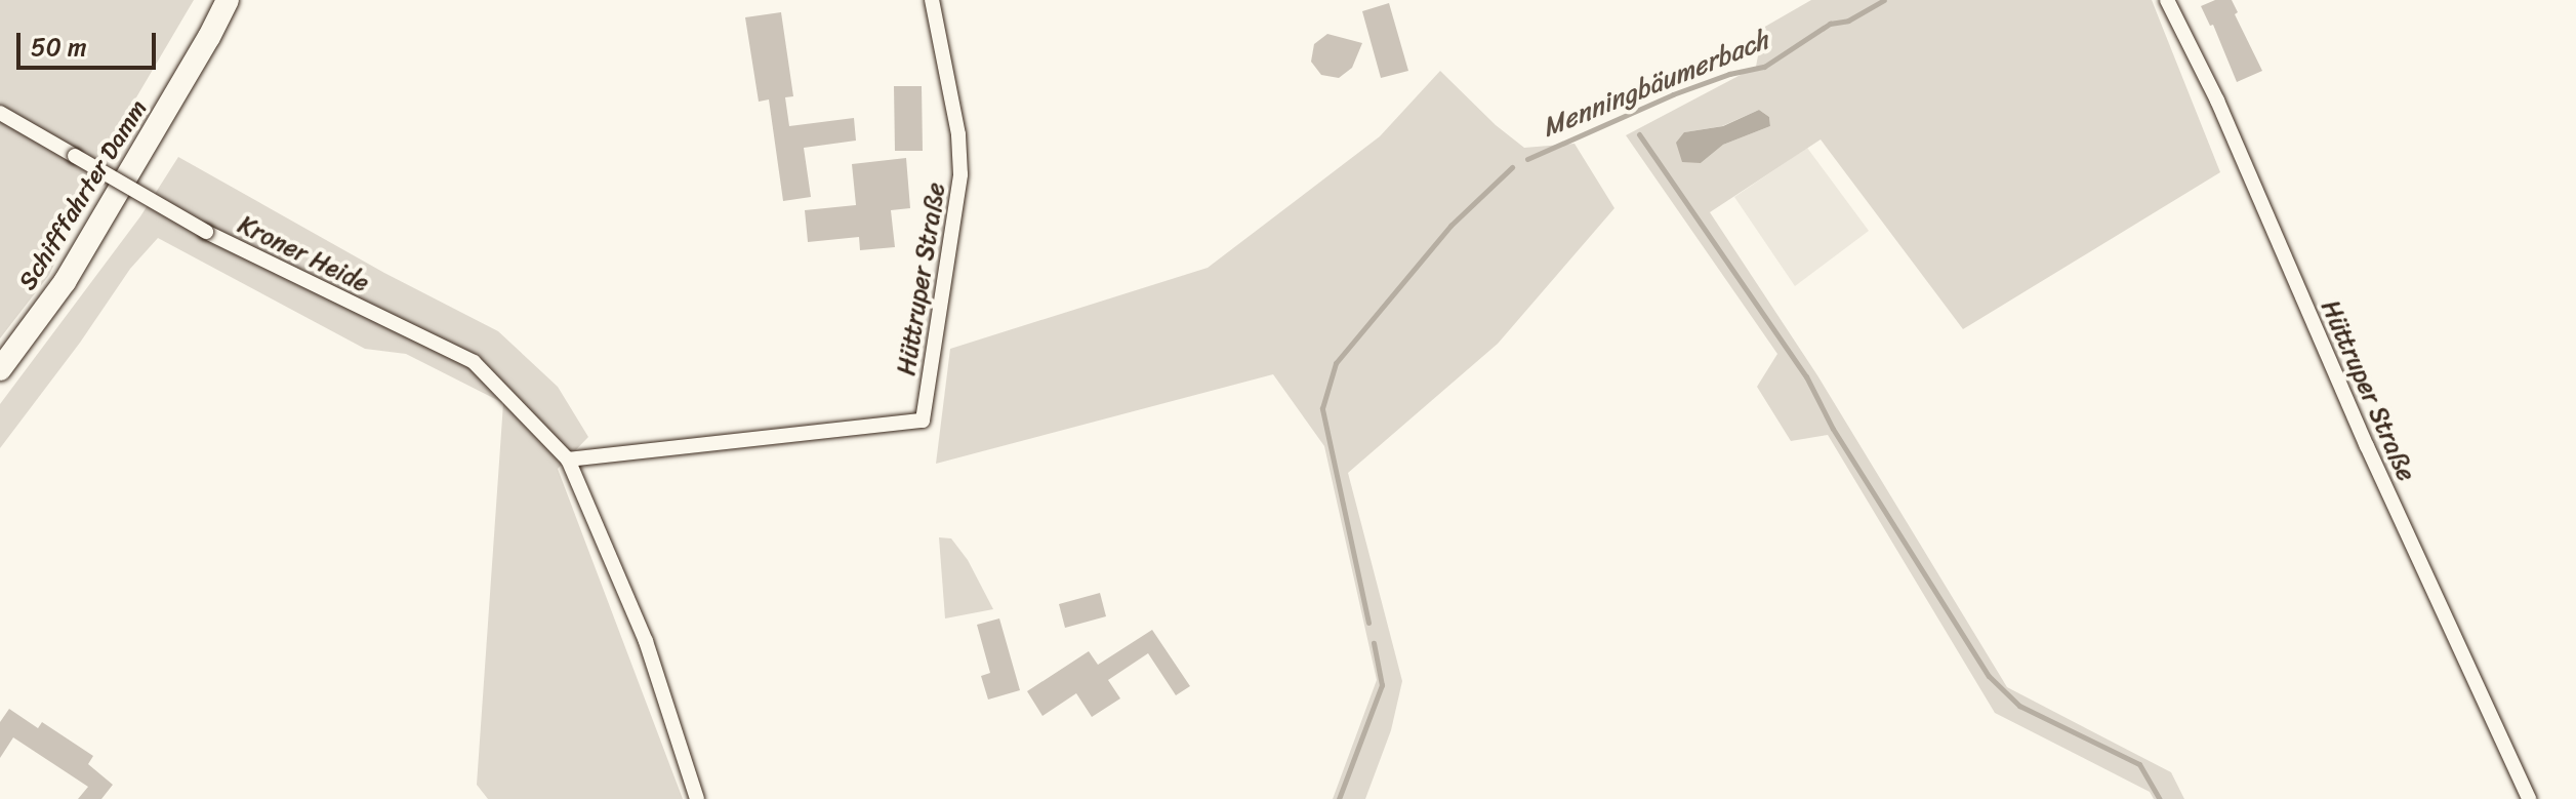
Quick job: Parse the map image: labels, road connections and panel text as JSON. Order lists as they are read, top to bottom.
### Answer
{
  "streets": {
    "main road": ["Schifffahrter Damm"],
    "street": ["Kroner Heide", "Hüttruper Straße"]
  },
  "crossings": [
    ["Kroner Heide", "Hüttruper Straße"]
  ],
  "water": ["Menningbäumerbach"],
  "scale_bar": "50 m"
}
